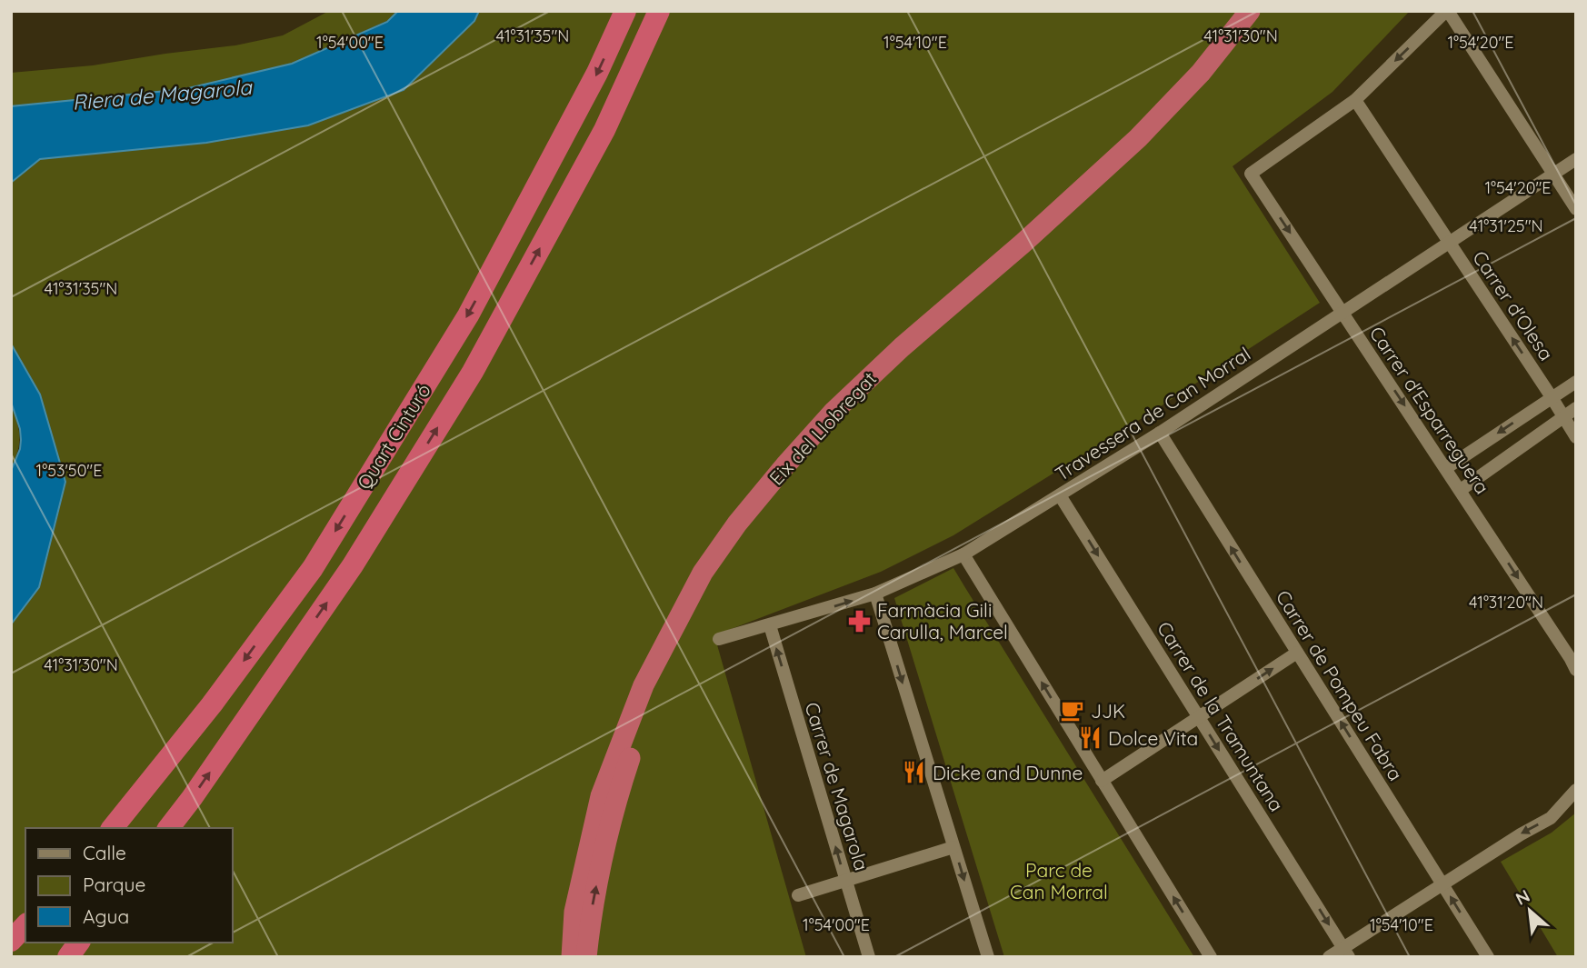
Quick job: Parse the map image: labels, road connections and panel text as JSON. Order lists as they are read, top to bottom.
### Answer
{
  "streets": {
    "highway": ["Eix del Llobregat", "Quart Cinturó"],
    "street": [
      "Carrer d'Olesa",
      "Carrer d'Esparreguera",
      "Travessera de Can Morral",
      "Carrer de Pompeu Fabra",
      "Carrer de la Tramuntana",
      "Carrer de Magarola"
    ]
  },
  "crossings": [
    ["Carrer d'Olesa", "Carrer d'Esparreguera"],
    ["Carrer d'Olesa", "Travessera de Can Morral"],
    ["Carrer d'Esparreguera", "Travessera de Can Morral"],
    ["Travessera de Can Morral", "Carrer de Pompeu Fabra"],
    ["Travessera de Can Morral", "Carrer de la Tramuntana"],
    ["Travessera de Can Morral", "Carrer de Magarola"]
  ],
  "one_way": [
    "Carrer d'Olesa",
    "Carrer d'Esparreguera",
    "Carrer de Pompeu Fabra",
    "Carrer de la Tramuntana"
  ],
  "water": ["Riera de Magarola"],
  "parks": ["Parc de Can Morral"],
  "places": {
    "pharmacy": ["Farmàcia Gili Carulla, Marcel"],
    "cafe": ["JJK"],
    "restaurant": ["Dolce Vita", "Dicke and Dunne"]
  },
  "legend": ["Calle", "Parque", "Agua"],
  "north": "top left",
  "coordinates": [
    "41°31'35\"N",
    "41°31'30\"N",
    "1°54'00\"E",
    "1°54'10\"E",
    "1°54'20\"E",
    "41°31'25\"N",
    "1°53'50\"E",
    "41°31'20\"N"
  ]
}
